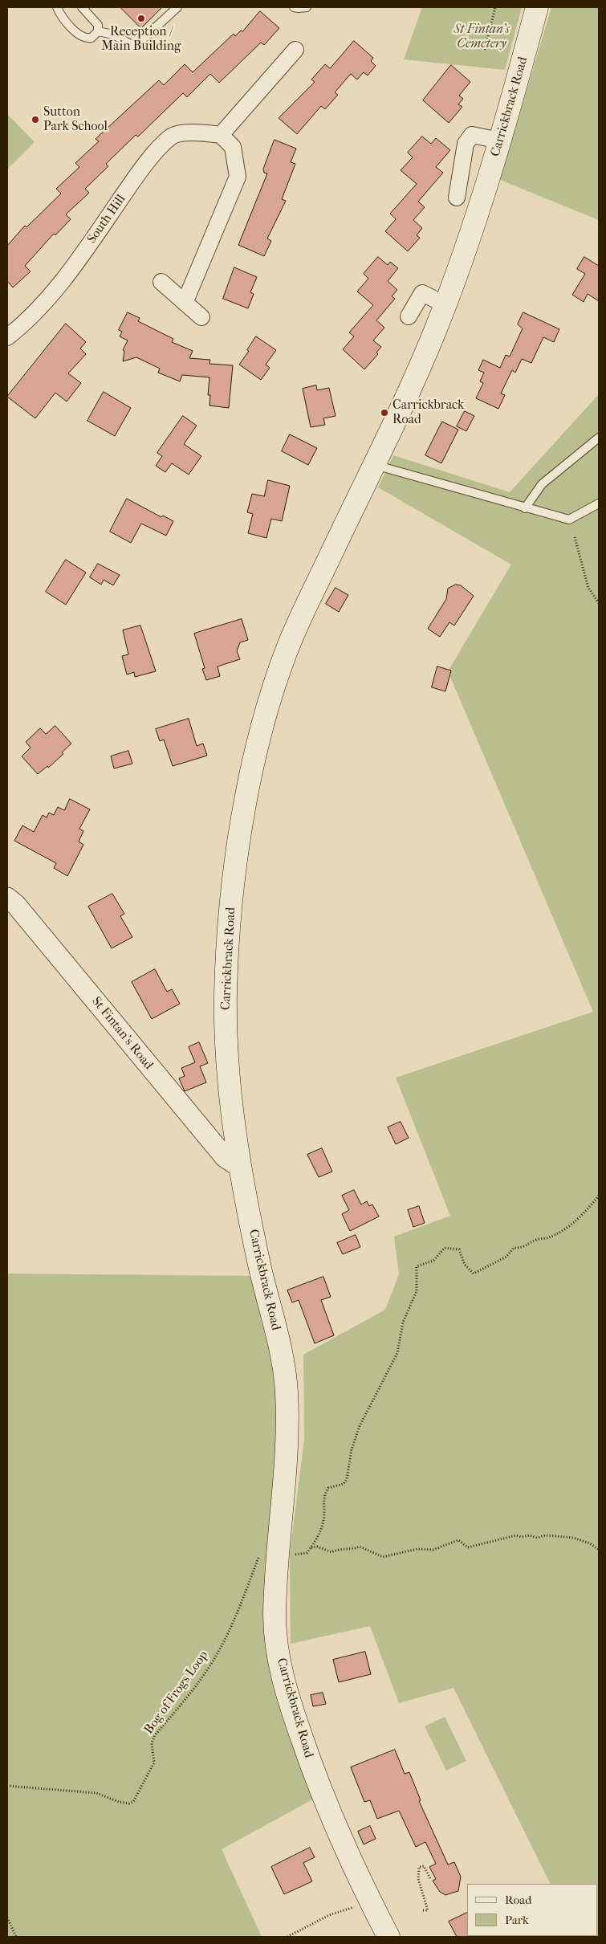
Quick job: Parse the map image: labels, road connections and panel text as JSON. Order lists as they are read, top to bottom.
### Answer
{
  "streets": {
    "main road": ["Carrickbrack Road"],
    "street": ["South Hill", "St Fintan's Road"],
    "path": ["Bog of Frogs Loop"]
  },
  "crossings": [
    ["Carrickbrack Road", "St Fintan's Road"]
  ],
  "parks": ["St Fintan's Cemetery"],
  "places": ["Reception / Main Building", "Sutton Park School", "Carrickbrack Road"],
  "legend": ["Road", "Park"]
}
